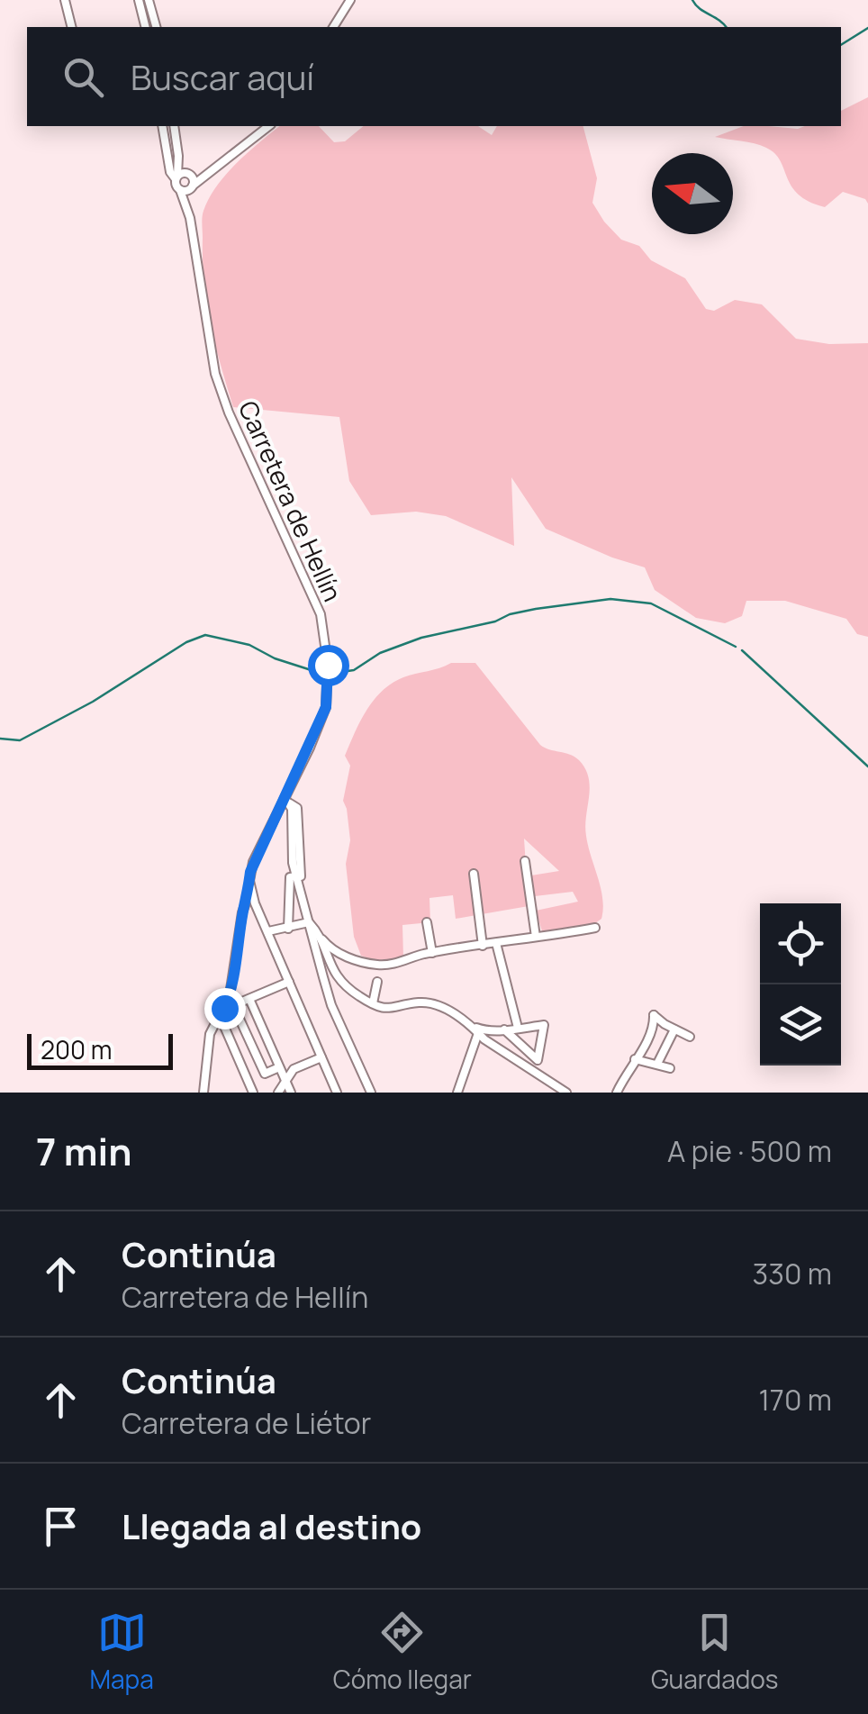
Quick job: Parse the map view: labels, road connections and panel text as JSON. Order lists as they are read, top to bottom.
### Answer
{
  "streets": {
    "street": ["Carretera de Hellín"]
  },
  "scale_bar": "200 m",
  "north": "left",
  "page": {
    "search": "Buscar aquí",
    "scale": "200 m",
    "heading": ["7 min", "A pie · 500 m"],
    "list": [
      ["Continúa", "Carretera de Hellín", "330 m"],
      ["Continúa", "Carretera de Liétor", "170 m"],
      "Llegada al destino"
    ],
    "nav": ["Mapa", "Cómo llegar", "Guardados"]
  }
}
